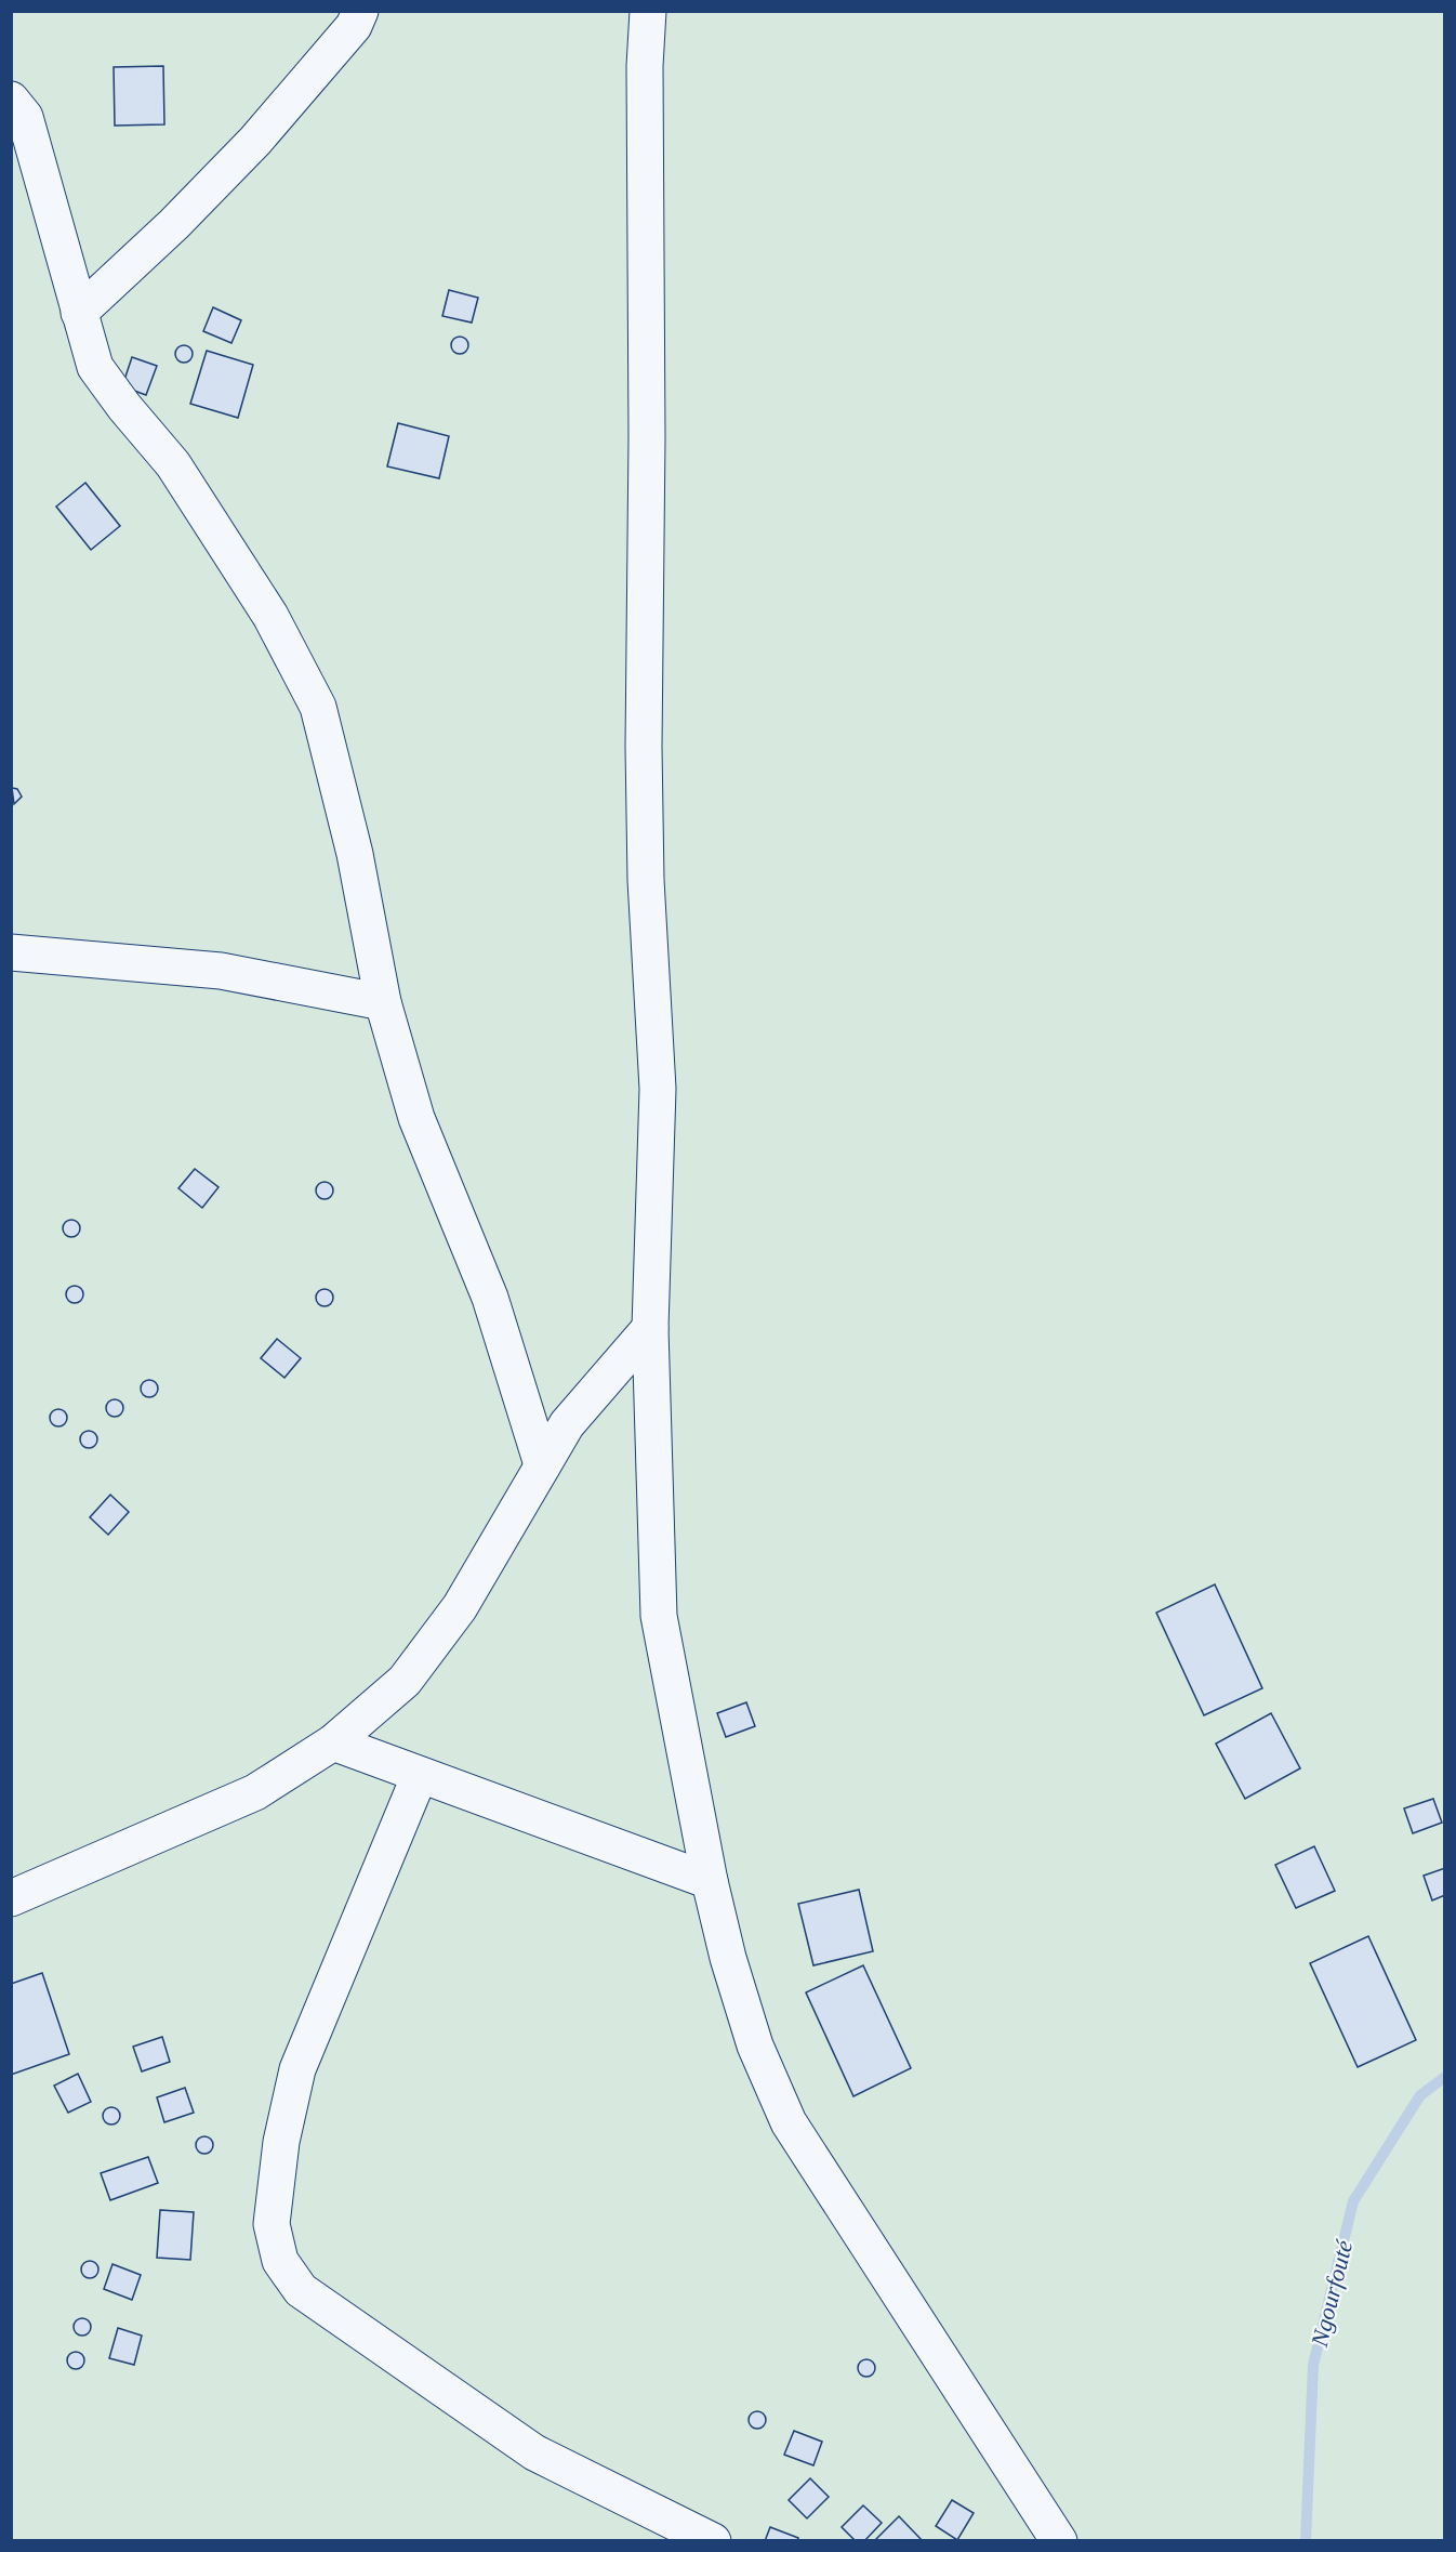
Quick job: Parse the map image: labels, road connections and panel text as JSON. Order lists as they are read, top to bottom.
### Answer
{
  "water": ["Ngourfouté"]
}
